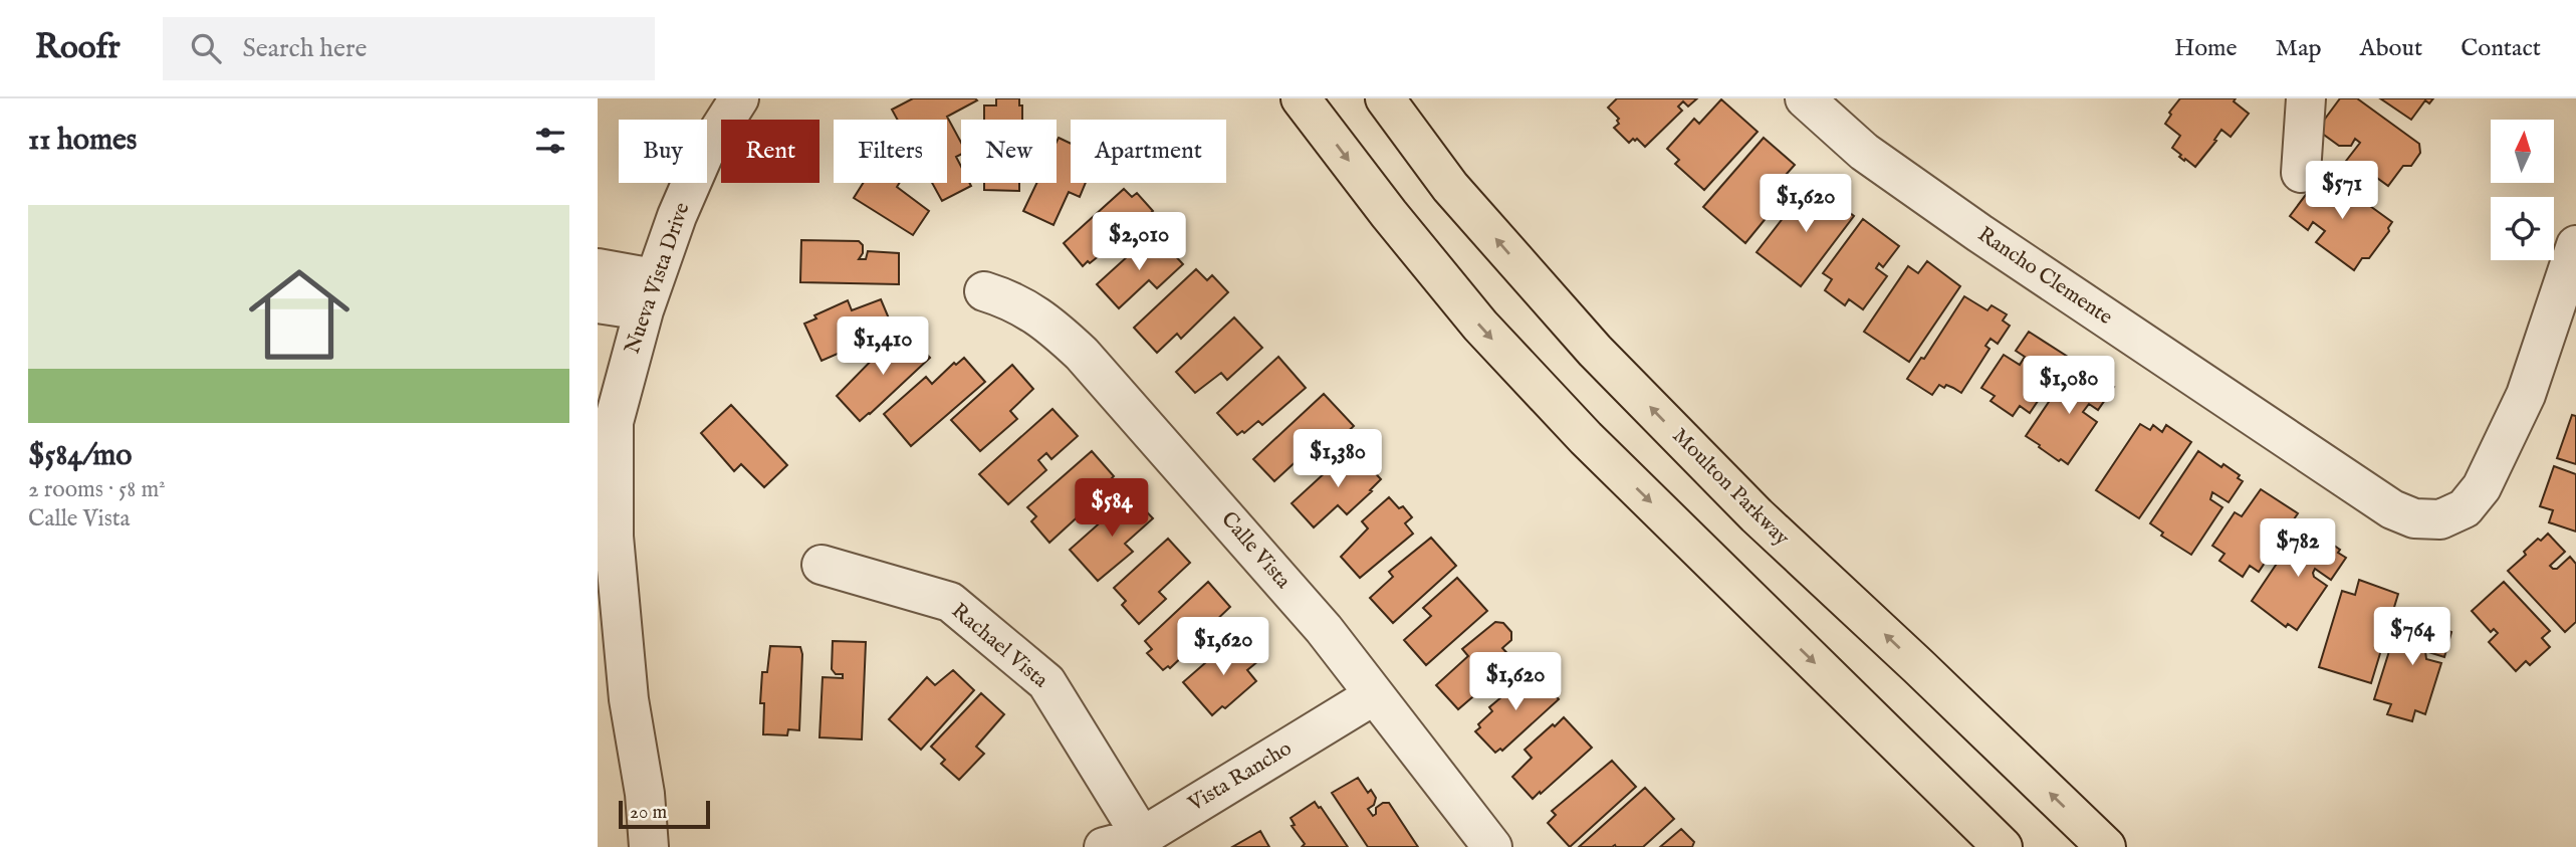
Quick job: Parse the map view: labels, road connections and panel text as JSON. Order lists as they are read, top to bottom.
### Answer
{
  "streets": {
    "main road": ["Moulton Parkway"],
    "street": [
      "Rancho Clemente",
      "Nueva Vista Drive",
      "Calle Vista",
      "Rachael Vista",
      "Vista Rancho"
    ]
  },
  "crossings": [
    ["Calle Vista", "Vista Rancho"],
    ["Rachael Vista", "Vista Rancho"]
  ],
  "scale_bar": "20 m",
  "north": "top",
  "page": {
    "header": "Roofr",
    "search": "Search here",
    "nav": [
      "Home",
      "Map",
      "About",
      "Contact"
    ],
    "heading": "11 homes",
    "chip": [
      "Buy",
      "Rent",
      "Filters",
      "New",
      "Apartment"
    ],
    "price": [
      "$571",
      "$1,620",
      "$2,010",
      "$1,410",
      "$1,080",
      "$1,380",
      "$584",
      "$782",
      "$764",
      "$1,620",
      "$1,620"
    ],
    "list": [
      {
        "name": "$584/mo",
        "note": "2 rooms · 58 m² · Calle Vista"
      }
    ],
    "scale": "20 m"
  }
}
